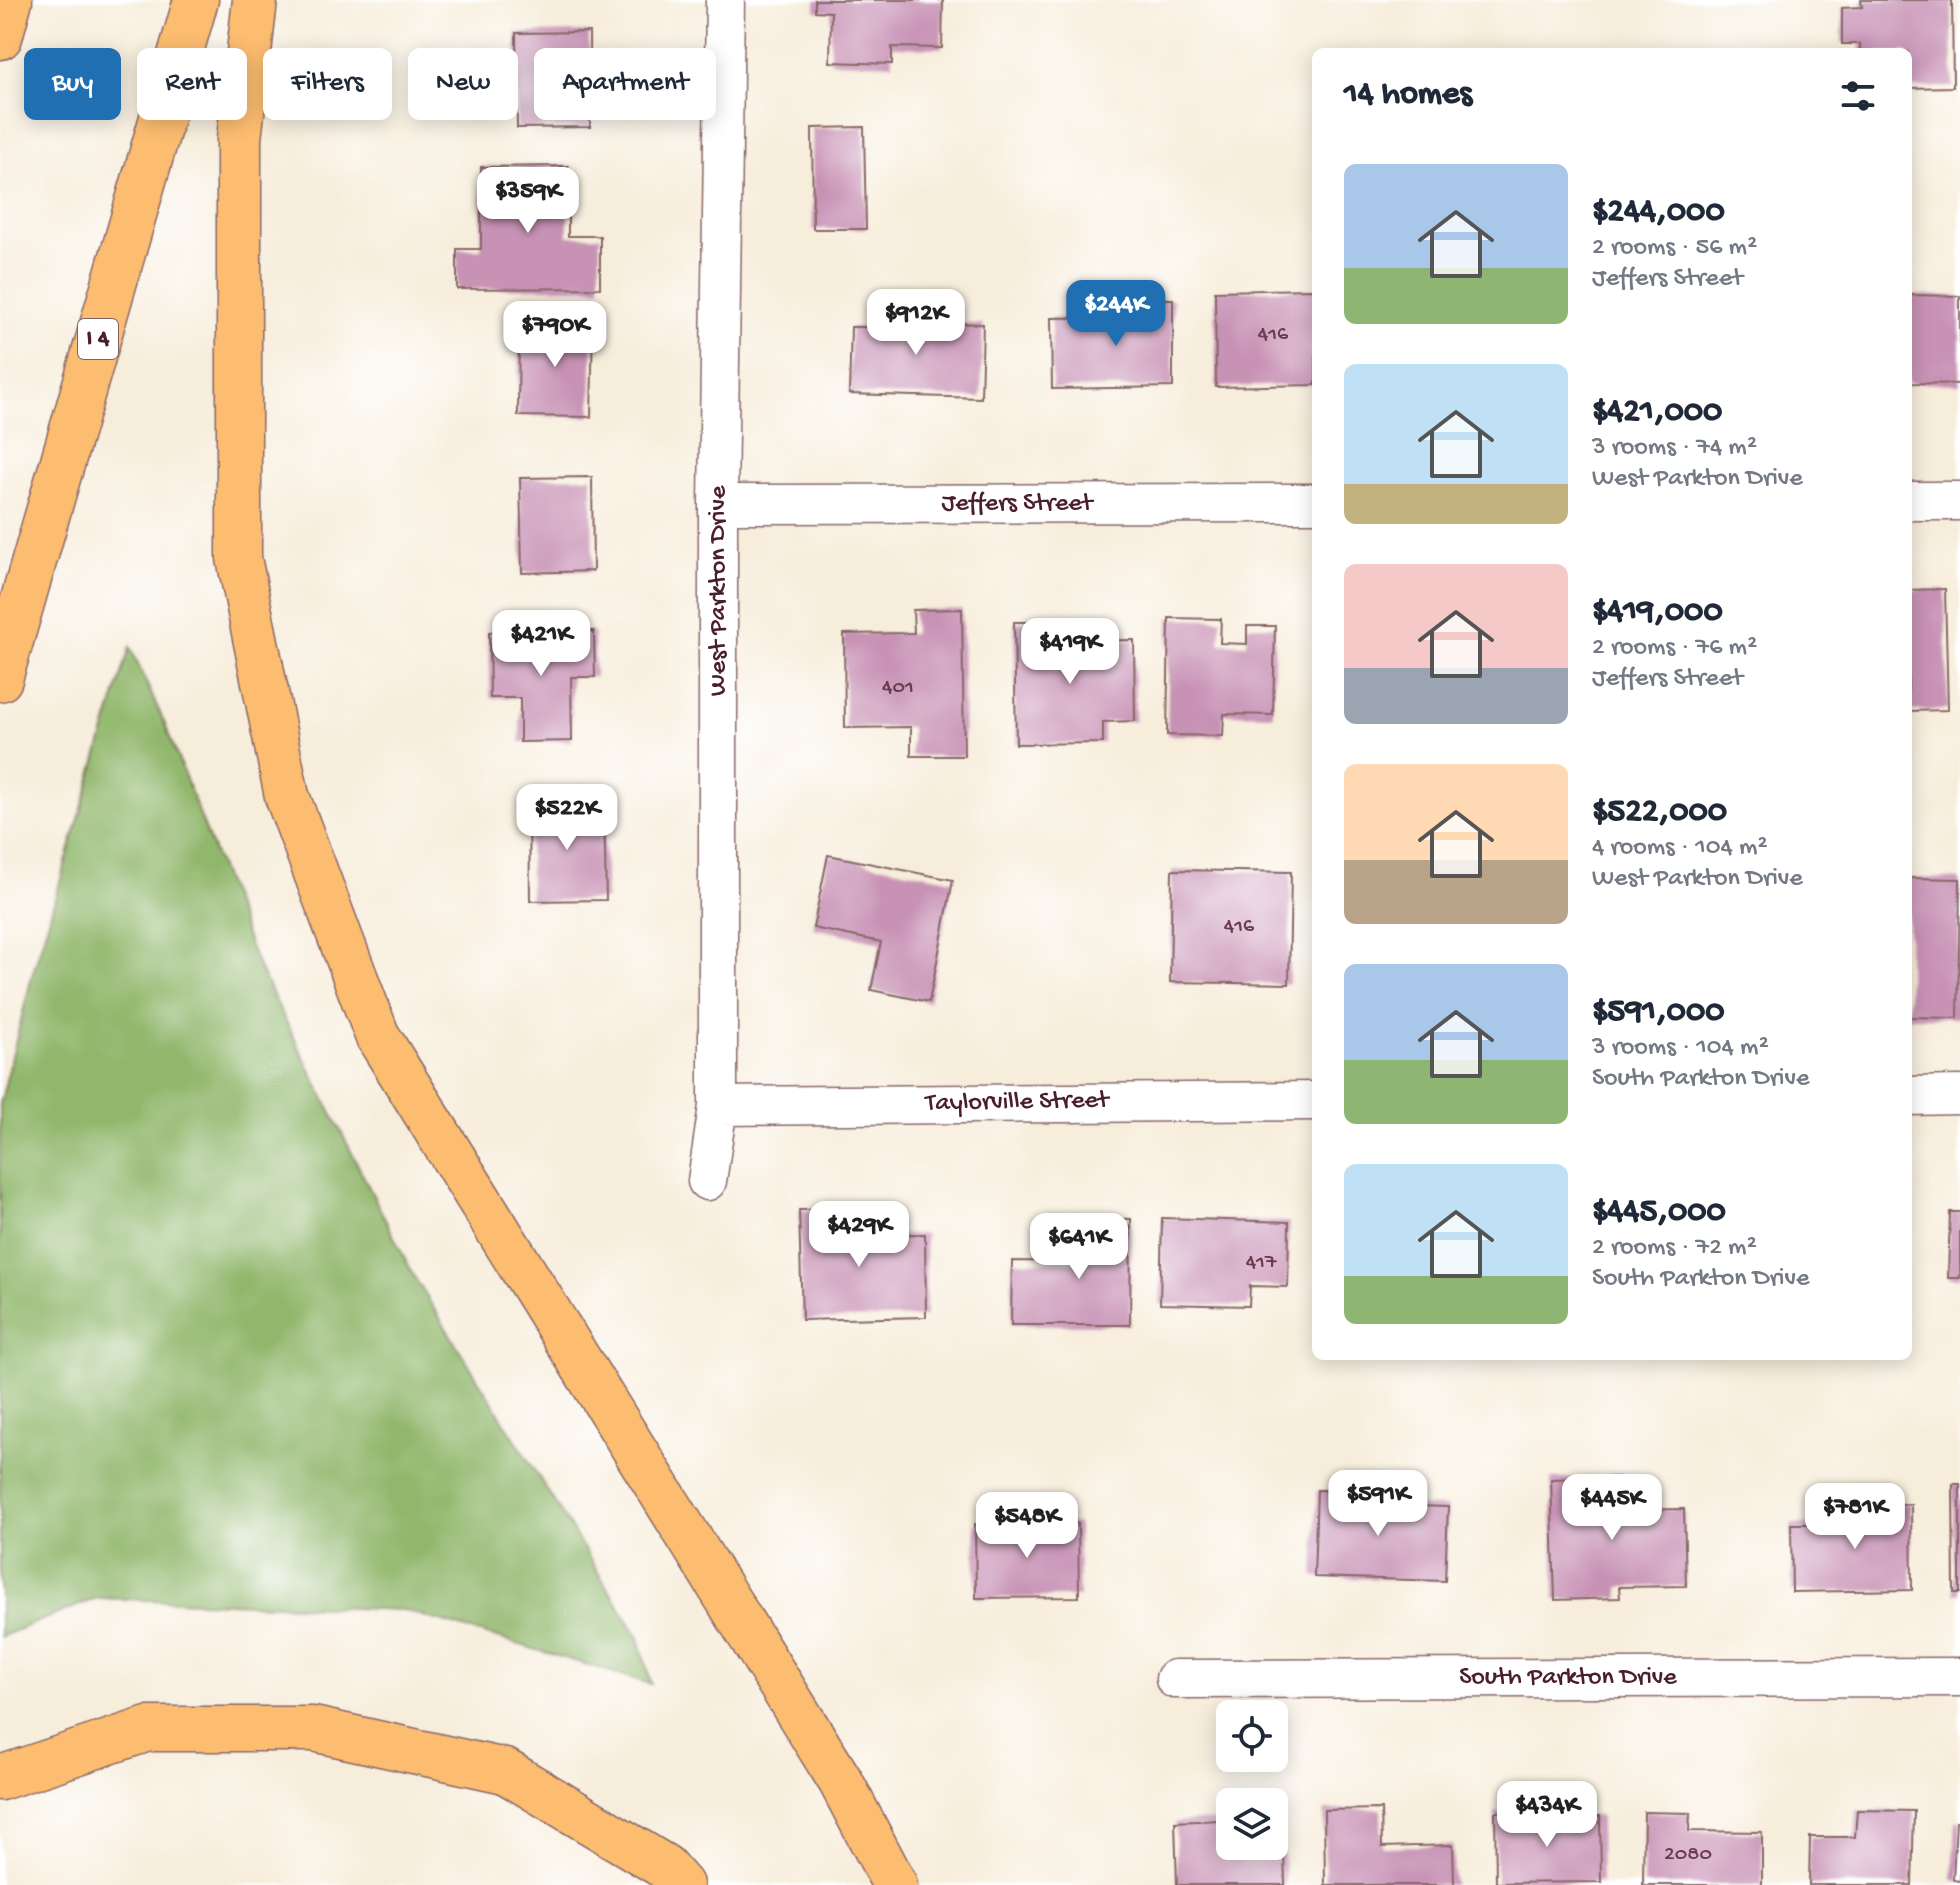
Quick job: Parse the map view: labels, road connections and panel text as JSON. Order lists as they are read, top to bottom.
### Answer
{
  "streets": {
    "highway": ["I 4"],
    "street": [
      "Jeffers Street",
      "West Parkton Drive",
      "Taylorville Street",
      "South Parkton Drive"
    ]
  },
  "crossings": [
    ["Jeffers Street", "West Parkton Drive"],
    ["West Parkton Drive", "Taylorville Street"]
  ],
  "house_numbers": [
    "416",
    "401",
    "416",
    "417",
    "2080"
  ],
  "page": {
    "chip": [
      "Buy",
      "Rent",
      "Filters",
      "New",
      "Apartment"
    ],
    "heading": "14 homes",
    "list": [
      {
        "name": "$244,000",
        "note": "2 rooms · 56 m² · Jeffers Street"
      },
      {
        "name": "$421,000",
        "note": "3 rooms · 74 m² · West Parkton Drive"
      },
      {
        "name": "$419,000",
        "note": "2 rooms · 76 m² · Jeffers Street"
      },
      {
        "name": "$522,000",
        "note": "4 rooms · 104 m² · West Parkton Drive"
      },
      {
        "name": "$591,000",
        "note": "3 rooms · 104 m² · South Parkton Drive"
      },
      {
        "name": "$445,000",
        "note": "2 rooms · 72 m² · South Parkton Drive"
      }
    ],
    "price": [
      "$359K",
      "$244K",
      "$912K",
      "$790K",
      "$421K",
      "$419K",
      "$522K",
      "$429K",
      "$641K",
      "$591K",
      "$445K",
      "$781K",
      "$548K",
      "$434K"
    ]
  }
}
